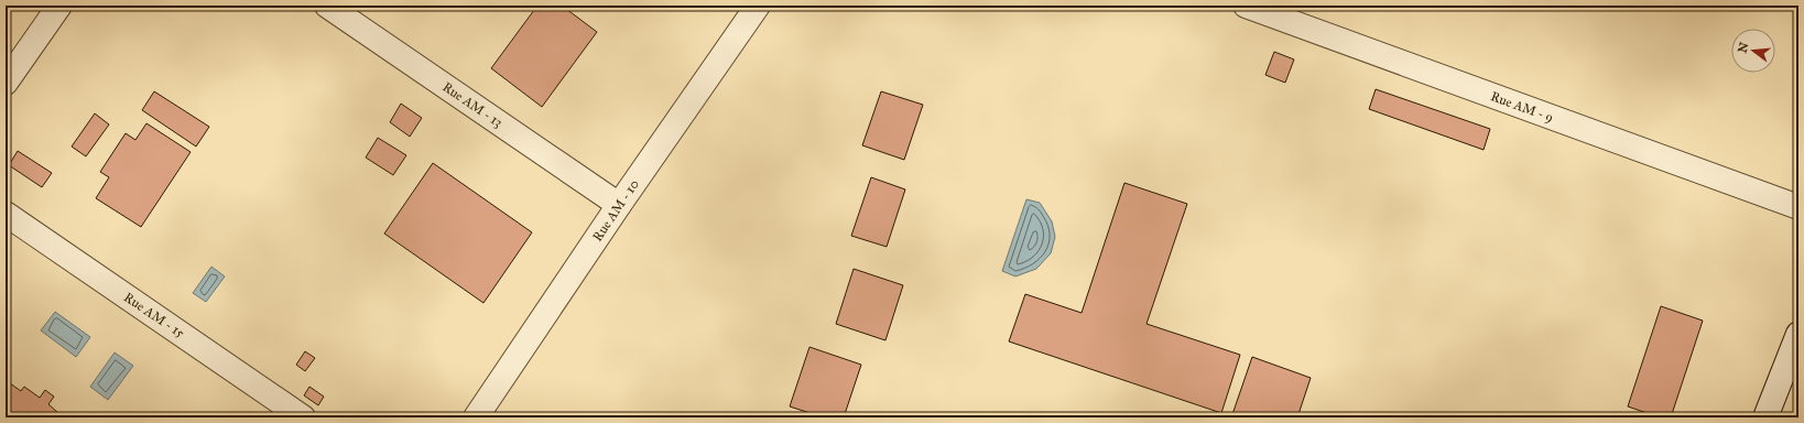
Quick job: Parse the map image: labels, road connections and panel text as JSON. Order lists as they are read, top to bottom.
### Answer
{
  "streets": {
    "street": [
      "Rue AM - 13",
      "Rue AM - 9",
      "Rue AM - 10",
      "Rue AM - 15"
    ]
  },
  "crossings": [
    ["Rue AM - 13", "Rue AM - 10"]
  ],
  "north": "left"
}
